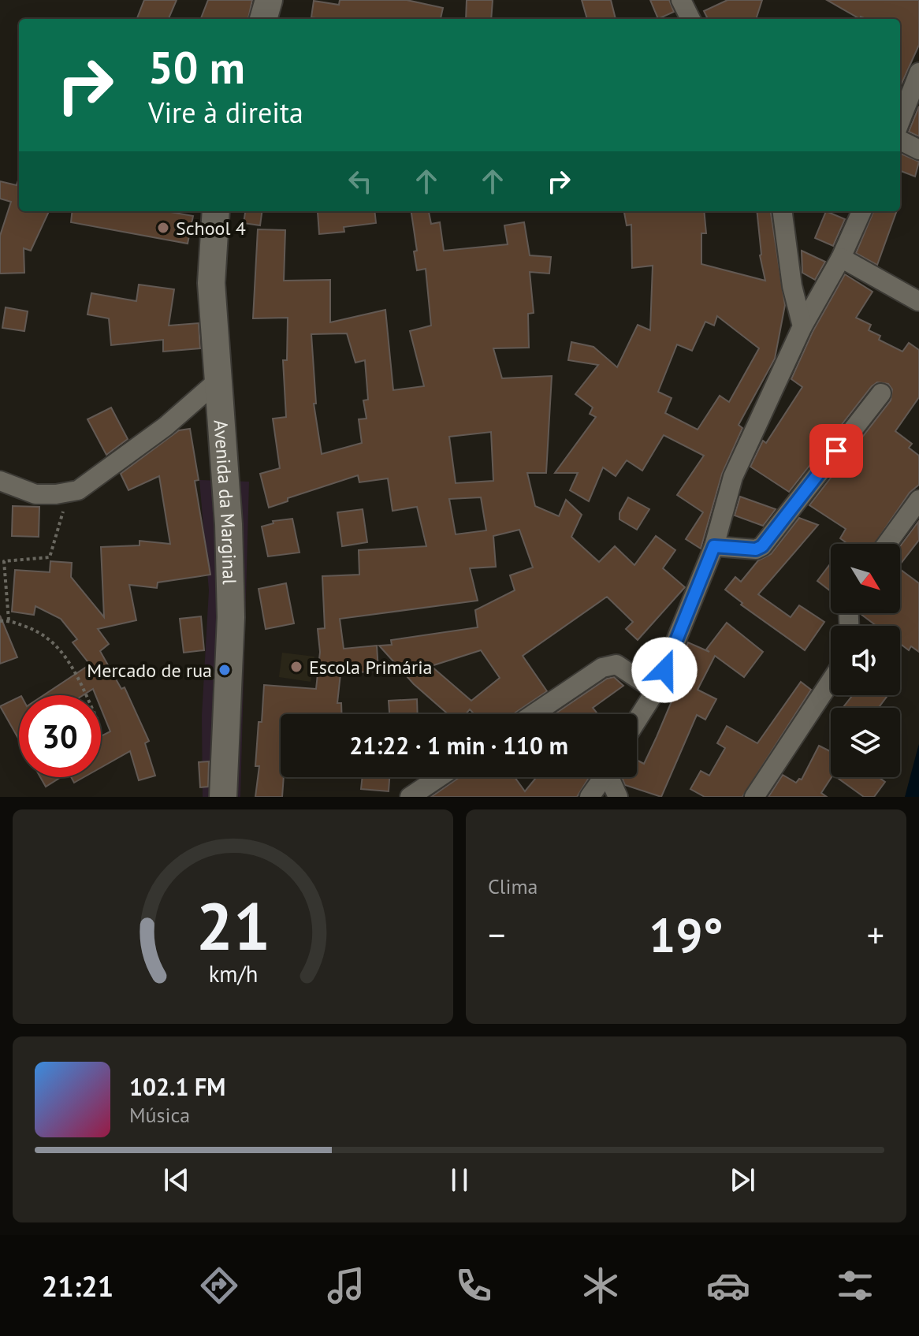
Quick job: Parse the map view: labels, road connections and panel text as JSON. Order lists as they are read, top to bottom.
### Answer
{
  "streets": {
    "street": ["Avenida da Marginal"]
  },
  "places": ["School 4", "Escola Primária", "Mercado de rua"],
  "north": "bottom right",
  "page": {
    "turn": ["50 m", "Vire à direita"],
    "limit": "30",
    "trip": "21:22 · 1 min · 110 m",
    "tile": "Clima",
    "heat": ["−", "19°", "+"],
    "song": ["102.1 FM", "Música"],
    "tabs": "21:21",
    "gauge": ["21", "km/h"]
  }
}
